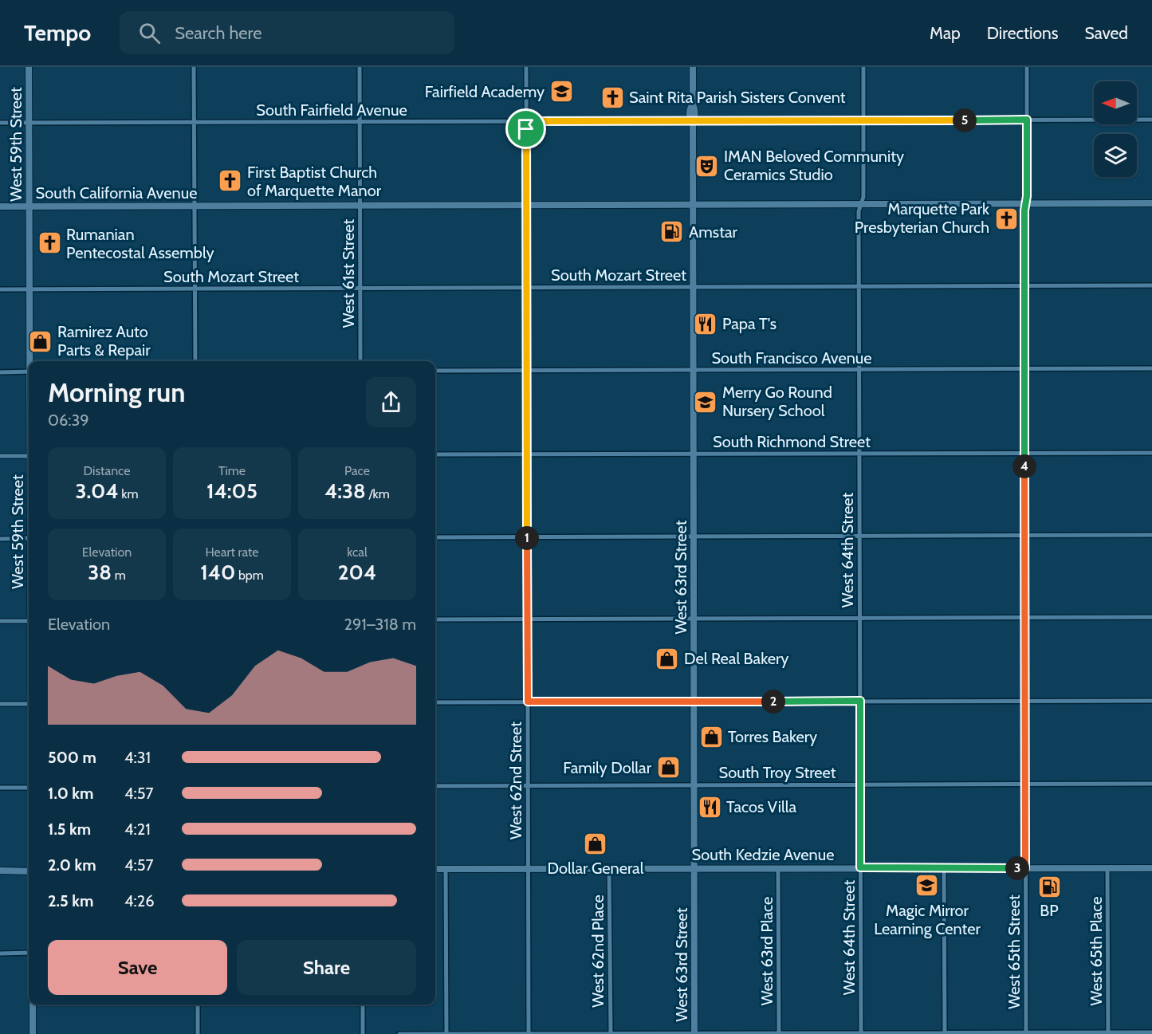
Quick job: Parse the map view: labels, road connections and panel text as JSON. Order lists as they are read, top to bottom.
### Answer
{
  "streets": {
    "street": [
      "South Fairfield Avenue",
      "West 59th Street",
      "South California Avenue",
      "West 61st Street",
      "South Mozart Street",
      "South Francisco Avenue",
      "South Richmond Street",
      "West 64th Street",
      "West 63rd Street",
      "South Troy Street",
      "West 62nd Street",
      "South Kedzie Avenue",
      "West 62nd Place",
      "West 63rd Place",
      "West 65th Place",
      "West 65th Street"
    ]
  },
  "crossings": [
    ["South Fairfield Avenue", "West 59th Street"],
    ["South Fairfield Avenue", "West 61st Street"],
    ["South Fairfield Avenue", "West 64th Street"],
    ["South Fairfield Avenue", "West 63rd Street"],
    ["South Fairfield Avenue", "West 62nd Street"],
    ["South Fairfield Avenue", "West 65th Street"],
    ["West 59th Street", "South California Avenue"],
    ["West 59th Street", "South Mozart Street"],
    ["South California Avenue", "West 61st Street"],
    ["South California Avenue", "West 64th Street"],
    ["South California Avenue", "West 63rd Street"],
    ["South California Avenue", "West 62nd Street"],
    ["South California Avenue", "West 65th Street"],
    ["West 61st Street", "South Mozart Street"],
    ["South Mozart Street", "West 64th Street"],
    ["South Mozart Street", "West 63rd Street"],
    ["South Mozart Street", "West 62nd Street"],
    ["South Mozart Street", "West 65th Street"],
    ["South Francisco Avenue", "West 64th Street"],
    ["South Francisco Avenue", "West 63rd Street"],
    ["South Francisco Avenue", "West 62nd Street"],
    ["South Francisco Avenue", "West 65th Street"],
    ["South Richmond Street", "West 64th Street"],
    ["South Richmond Street", "West 63rd Street"],
    ["South Richmond Street", "West 62nd Street"],
    ["South Richmond Street", "West 65th Street"],
    ["West 64th Street", "South Troy Street"],
    ["West 64th Street", "South Kedzie Avenue"],
    ["West 63rd Street", "South Troy Street"],
    ["West 63rd Street", "South Kedzie Avenue"],
    ["South Troy Street", "West 62nd Street"],
    ["South Troy Street", "West 65th Street"],
    ["West 62nd Street", "South Kedzie Avenue"],
    ["South Kedzie Avenue", "West 62nd Place"],
    ["South Kedzie Avenue", "West 63rd Place"],
    ["South Kedzie Avenue", "West 65th Place"],
    ["South Kedzie Avenue", "West 65th Street"]
  ],
  "places": {
    "school or university": ["Fairfield Academy", "Merry Go Round Nursery School", "Magic Mirror Learning Center"],
    "church": [
      "Saint Rita Parish Sisters Convent",
      "First Baptist Church of Marquette Manor",
      "Marquette Park Presbyterian Church",
      "Rumanian Pentecostal Assembly"
    ],
    "theatre": ["IMAN Beloved Community Ceramics Studio"],
    "fuel station": ["Amstar", "BP"],
    "restaurant": ["Papa T's", "Tacos Villa"],
    "shop": [
      "Ramirez Auto Parts & Repair",
      "Del Real Bakery",
      "Torres Bakery",
      "Family Dollar",
      "Dollar General"
    ]
  },
  "north": "left",
  "page": {
    "header": "Tempo",
    "search": "Search here",
    "nav": ["Map", "Directions", "Saved"],
    "pins": [
      "5",
      "4",
      "1",
      "2",
      "3"
    ],
    "heading": ["Morning run", "06:39"],
    "stats": [
      ["Distance", "3.04 km"],
      ["Time", "14:05"],
      ["Pace", "4:38 /km"],
      ["Elevation", "38 m"],
      ["Heart rate", "140 bpm"],
      ["kcal", "204"]
    ],
    "chart": ["Elevation", "291–318 m"],
    "list": [
      {
        "name": "500 m",
        "note": "4:31"
      },
      {
        "name": "1.0 km",
        "note": "4:57"
      },
      {
        "name": "1.5 km",
        "note": "4:21"
      },
      {
        "name": "2.0 km",
        "note": "4:57"
      },
      {
        "name": "2.5 km",
        "note": "4:26"
      }
    ],
    "buttons": ["Save", "Share"]
  }
}
